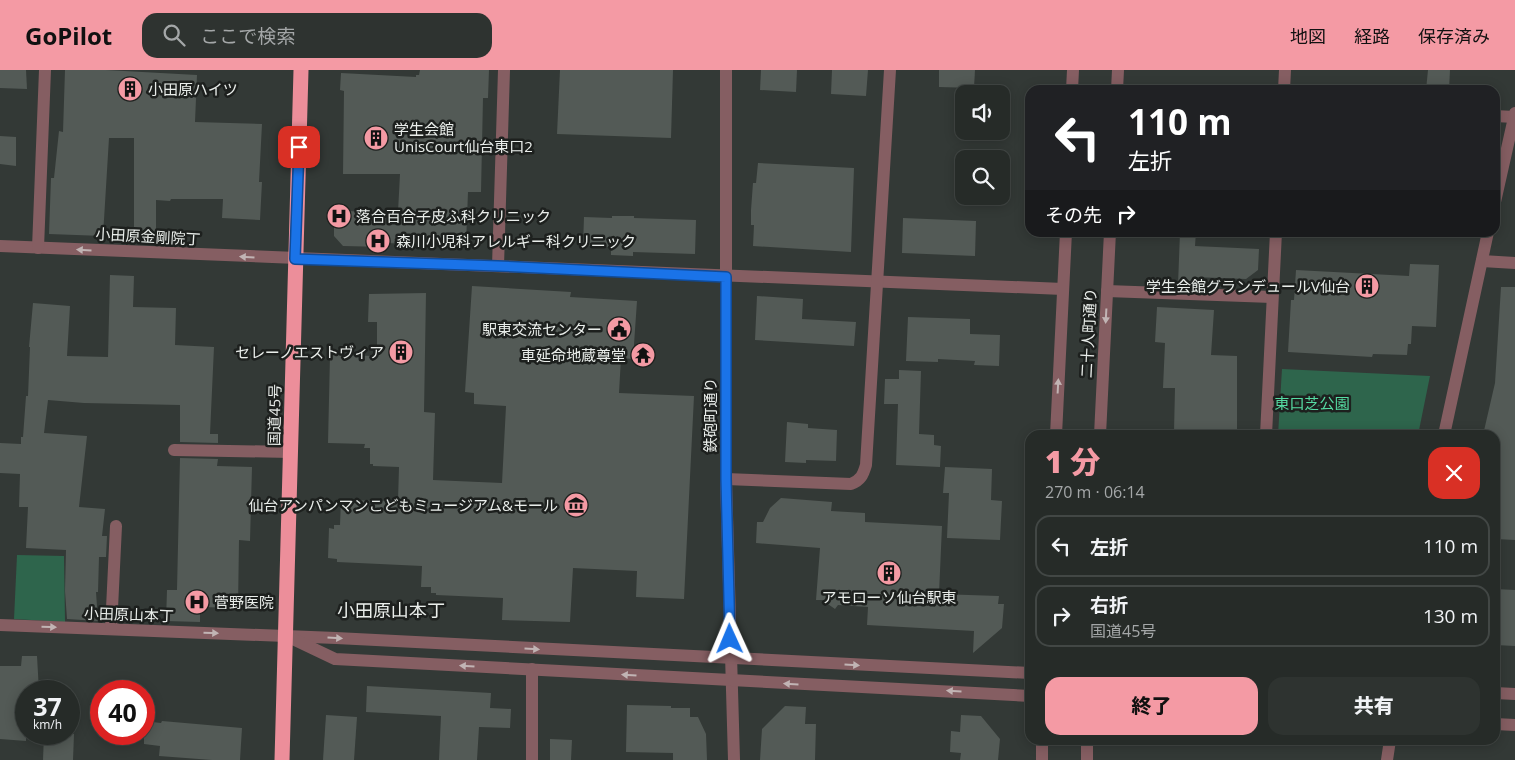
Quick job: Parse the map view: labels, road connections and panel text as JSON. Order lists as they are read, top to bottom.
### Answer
{
  "streets": {
    "highway": ["国道45号"],
    "street": [
      "小田原金剛院丁",
      "二十人町通り",
      "鉄砲町通り",
      "小田原山本丁"
    ]
  },
  "crossings": [
    ["小田原金剛院丁", "二十人町通り"],
    ["小田原金剛院丁", "国道45号"],
    ["小田原金剛院丁", "鉄砲町通り"],
    ["国道45号", "小田原山本丁"],
    ["鉄砲町通り", "小田原山本丁"]
  ],
  "districts": ["小田原山本丁"],
  "parks": ["東口芝公園"],
  "places": {
    "building": [
      "小田原ハイツ",
      "学生会館 UnisCourt仙台東口2",
      "学生会館グランデュールV仙台",
      "セレーノエストヴィア",
      "アモローソ仙台駅東"
    ],
    "hospital": ["落合百合子皮ふ科クリニック", "森川小児科アレルギー科クリニック", "菅野医院"],
    "public building": ["駅東交流センター"],
    "temple": ["車延命地蔵尊堂"],
    "museum": ["仙台アンパンマンこどもミュージアム&モール"]
  },
  "page": {
    "header": "GoPilot",
    "search": "ここで検索",
    "nav": ["地図", "経路", "保存済み"],
    "turn": ["110 m", "左折"],
    "then": "その先",
    "heading": ["1 分", "270 m · 06:14"],
    "list": [
      {
        "name": "左折",
        "value": "110 m"
      },
      {
        "name": "右折",
        "note": "国道45号",
        "value": "130 m"
      }
    ],
    "buttons": ["終了", "共有"],
    "speed": "37 km/h",
    "limit": "40"
  }
}
